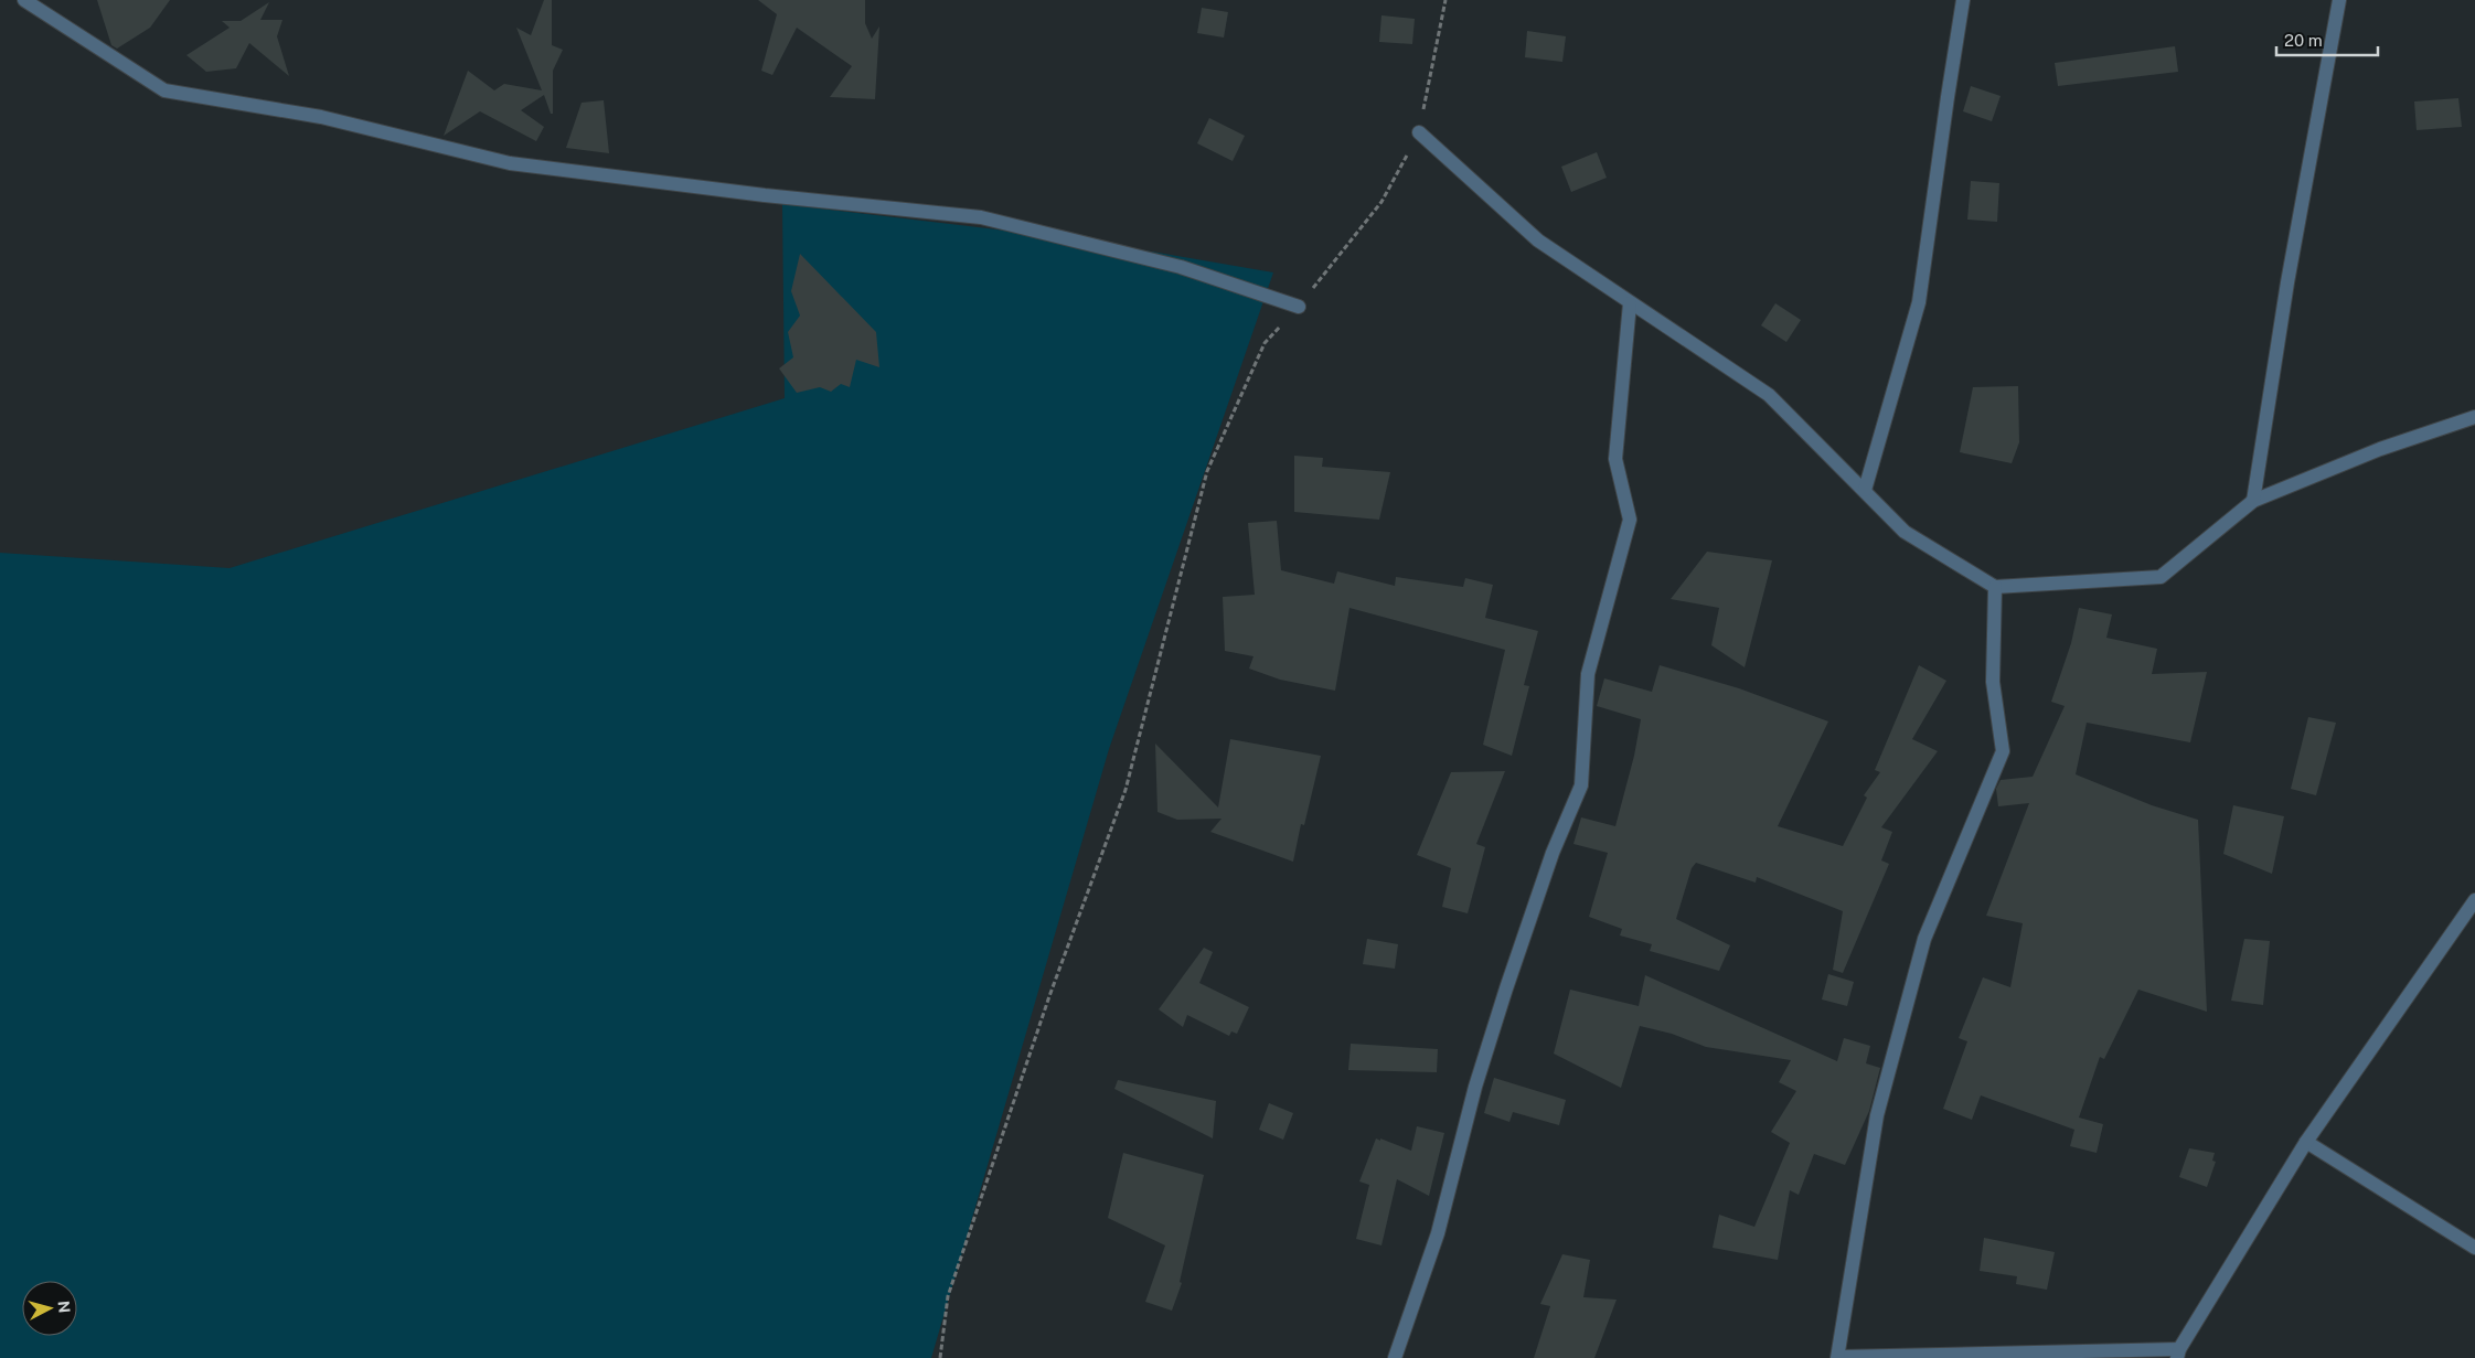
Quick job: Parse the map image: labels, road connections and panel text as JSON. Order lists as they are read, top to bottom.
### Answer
{
  "scale_bar": "20 m",
  "north": "right"
}
